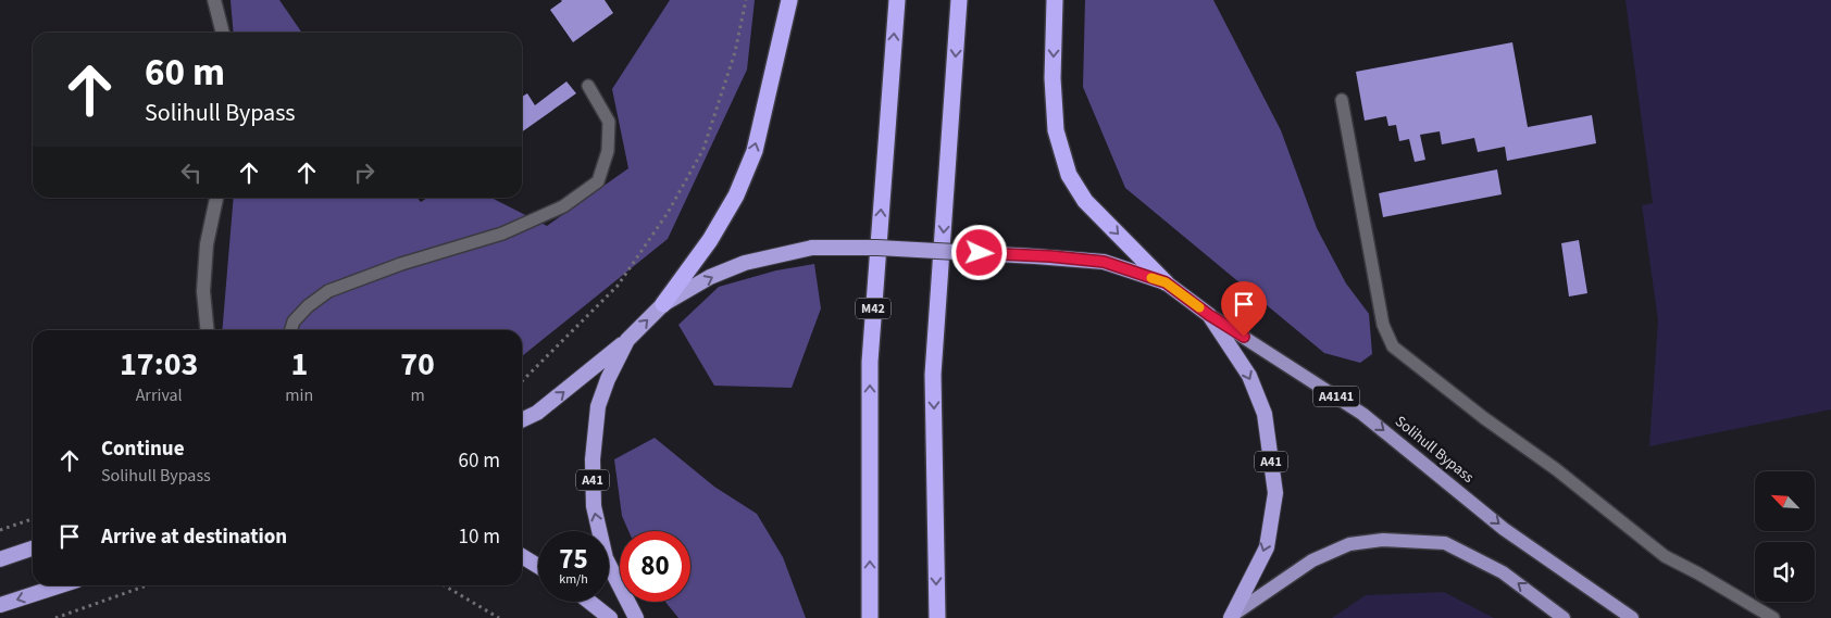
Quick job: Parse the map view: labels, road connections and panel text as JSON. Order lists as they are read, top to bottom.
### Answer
{
  "streets": {
    "highway": ["M42", "A41"],
    "main road": ["A4141", "Solihull Bypass"]
  },
  "crossings": [
    ["Solihull Bypass", "A41"]
  ],
  "one_way": ["Solihull Bypass"],
  "north": "top left",
  "page": {
    "turn": ["60 m", "Solihull Bypass"],
    "eta": [
      "17:03",
      "Arrival",
      "1",
      "min",
      "70",
      "m"
    ],
    "list": [
      {
        "name": "Continue",
        "note": "Solihull Bypass",
        "value": "60 m"
      },
      {
        "name": "Arrive at destination",
        "value": "10 m"
      }
    ],
    "speed": "75 km/h",
    "limit": "80"
  }
}
